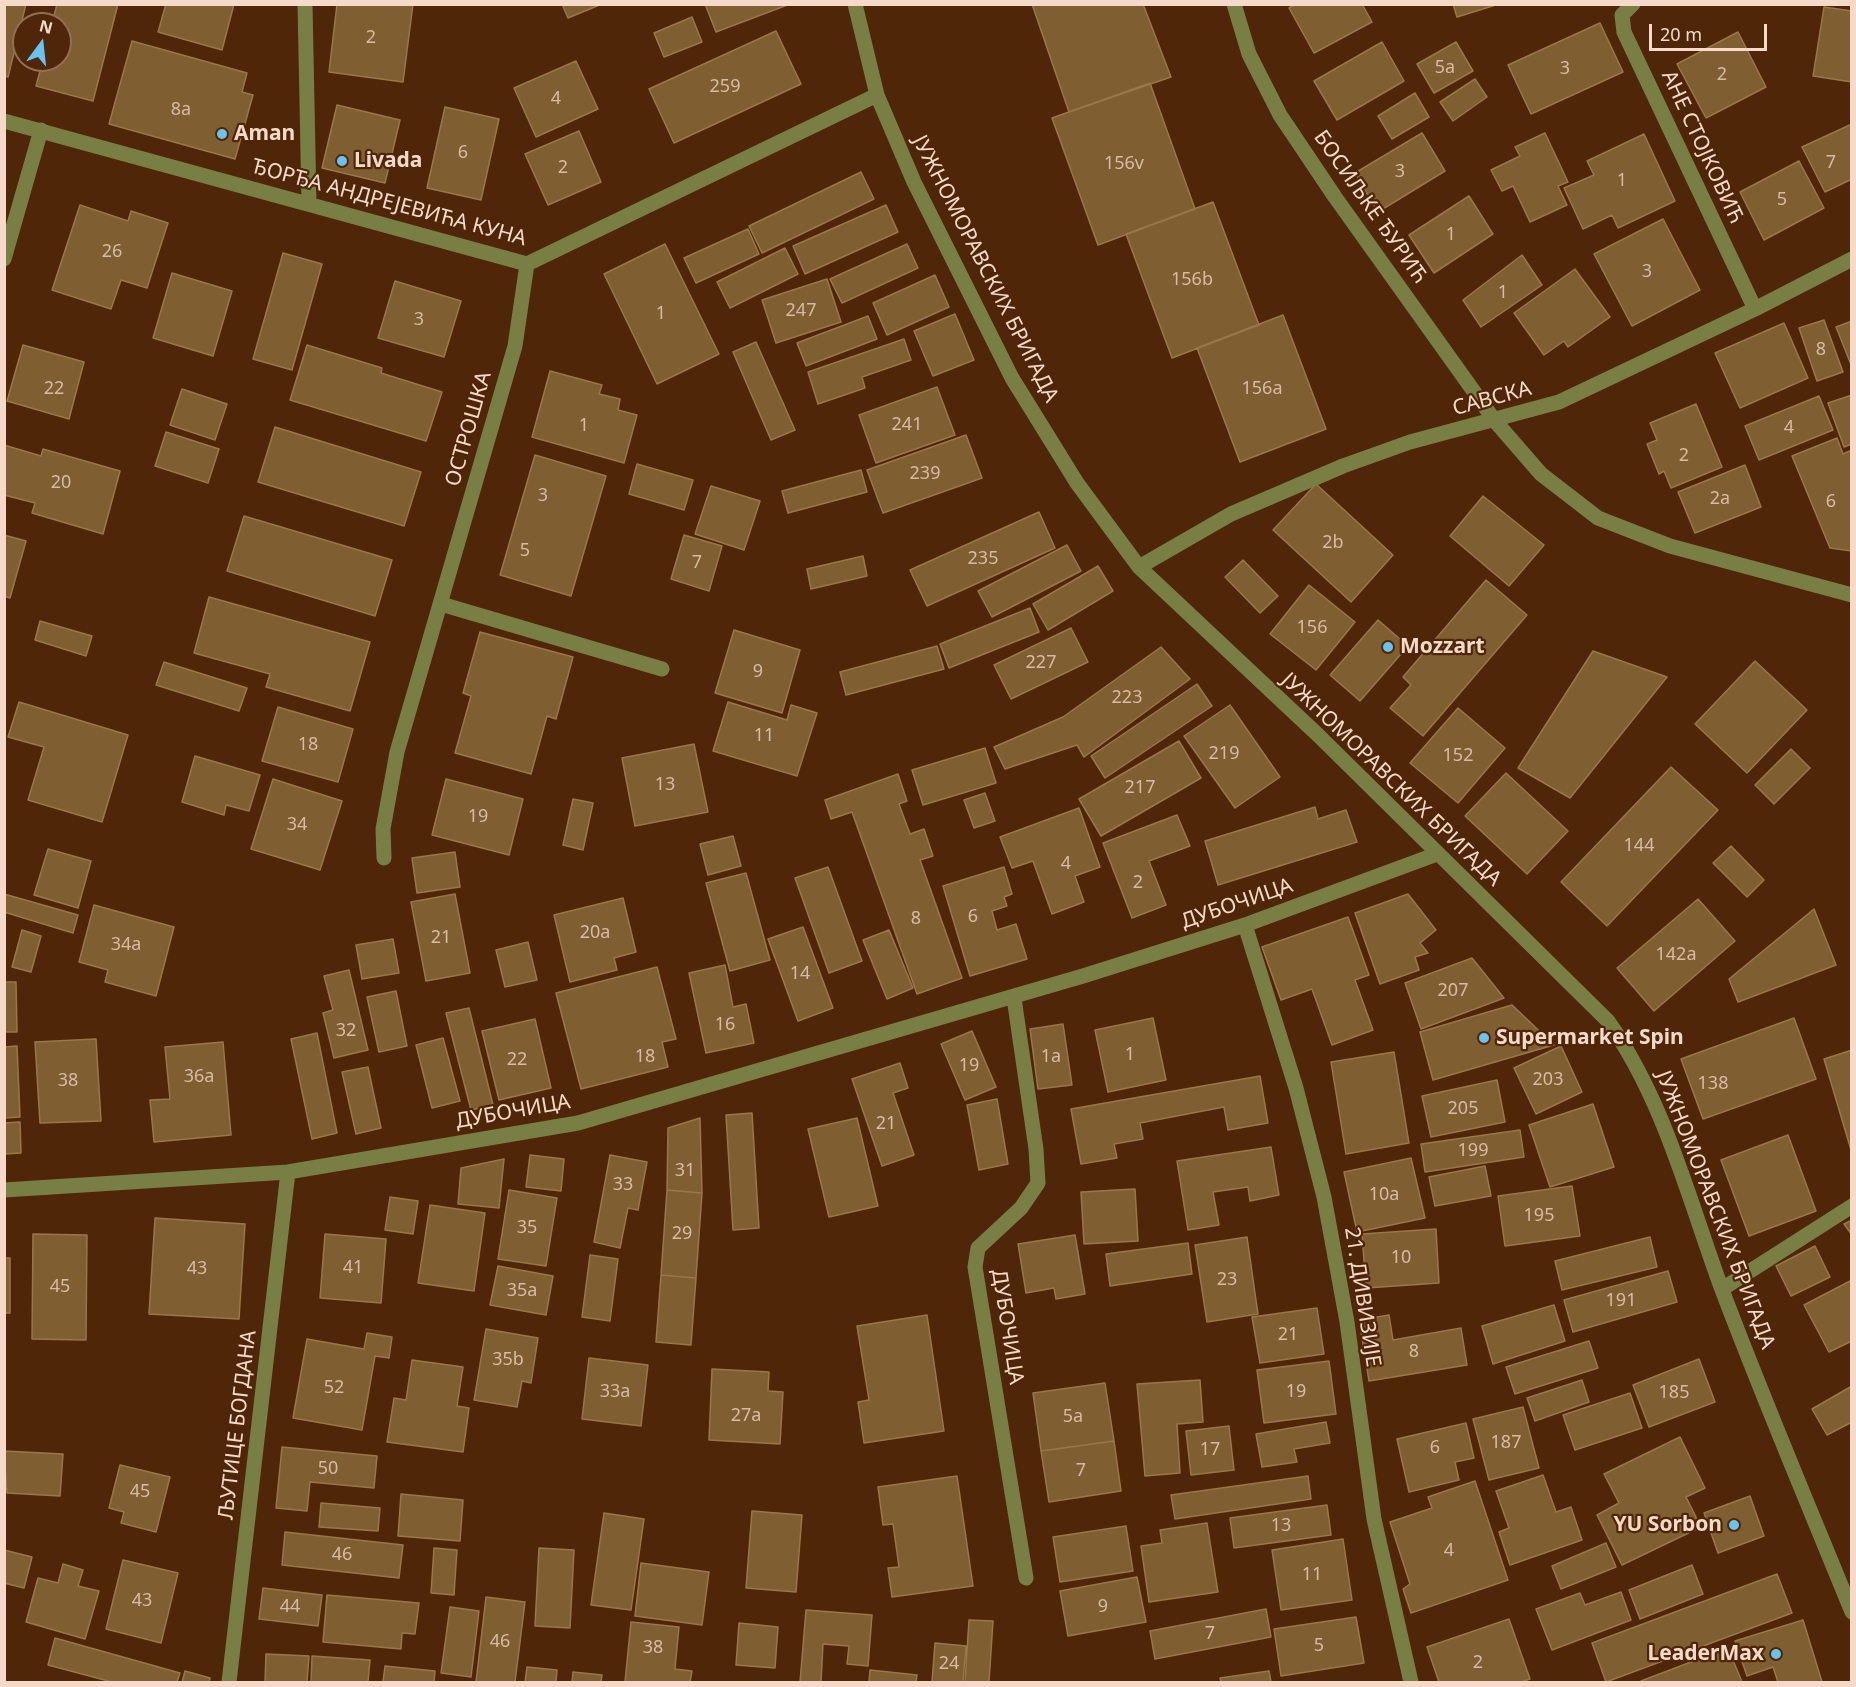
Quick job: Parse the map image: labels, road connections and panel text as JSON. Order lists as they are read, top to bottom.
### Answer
{
  "streets": {
    "street": [
      "АНЕ СТОЈКОВИЋ",
      "ЂОРЂА АНДРЕЈЕВИЋА КУНА",
      "БОСИЉКЕ ЂУРИЋ",
      "ЈУЖНОМОРАВСКИХ БРИГАДА",
      "САВСКА",
      "ОСТРОШКА",
      "ДУБОЧИЦА",
      "21. ДИВИЗИЈЕ",
      "ЉУТИЦЕ БОГДАНА"
    ]
  },
  "crossings": [
    ["АНЕ СТОЈКОВИЋ", "САВСКА"],
    ["ЂОРЂА АНДРЕЈЕВИЋА КУНА", "ЈУЖНОМОРАВСКИХ БРИГАДА"],
    ["ЂОРЂА АНДРЕЈЕВИЋА КУНА", "ОСТРОШКА"],
    ["БОСИЉКЕ ЂУРИЋ", "САВСКА"],
    ["ЈУЖНОМОРАВСКИХ БРИГАДА", "САВСКА"],
    ["ЈУЖНОМОРАВСКИХ БРИГАДА", "ДУБОЧИЦА"],
    ["ДУБОЧИЦА", "21. ДИВИЗИЈЕ"],
    ["ДУБОЧИЦА", "ЉУТИЦЕ БОГДАНА"]
  ],
  "places": [
    "Aman",
    "Livada",
    "Mozzart",
    "Supermarket Spin",
    "YU Sorbon",
    "LeaderMax"
  ],
  "house_numbers": [
    "2",
    "5a",
    "3",
    "2",
    "259",
    "4",
    "8a",
    "6",
    "7",
    "156v",
    "2",
    "3",
    "1",
    "5",
    "1",
    "26",
    "3",
    "156b",
    "1",
    "247",
    "1",
    "3",
    "8",
    "22",
    "156a",
    "241",
    "1",
    "4",
    "2",
    "239",
    "20",
    "3",
    "2a",
    "6",
    "2b",
    "5",
    "235",
    "7",
    "156",
    "227",
    "9",
    "223",
    "11",
    "18",
    "219",
    "152",
    "13",
    "217",
    "19",
    "34",
    "144",
    "4",
    "2",
    "6",
    "8",
    "20a",
    "21",
    "34a",
    "142a",
    "14",
    "207",
    "16",
    "32",
    "1",
    "18",
    "1a",
    "22",
    "19",
    "36a",
    "203",
    "38",
    "138",
    "205",
    "21",
    "199",
    "31",
    "33",
    "10a",
    "195",
    "35",
    "29",
    "10",
    "41",
    "43",
    "23",
    "45",
    "35a",
    "191",
    "21",
    "8",
    "35b",
    "52",
    "33a",
    "19",
    "185",
    "27a",
    "5a",
    "187",
    "6",
    "17",
    "50",
    "7",
    "45",
    "13",
    "4",
    "46",
    "11",
    "43",
    "44",
    "9",
    "7",
    "46",
    "5",
    "38",
    "2",
    "24"
  ],
  "scale_bar": "20 m",
  "north": "top"
}
